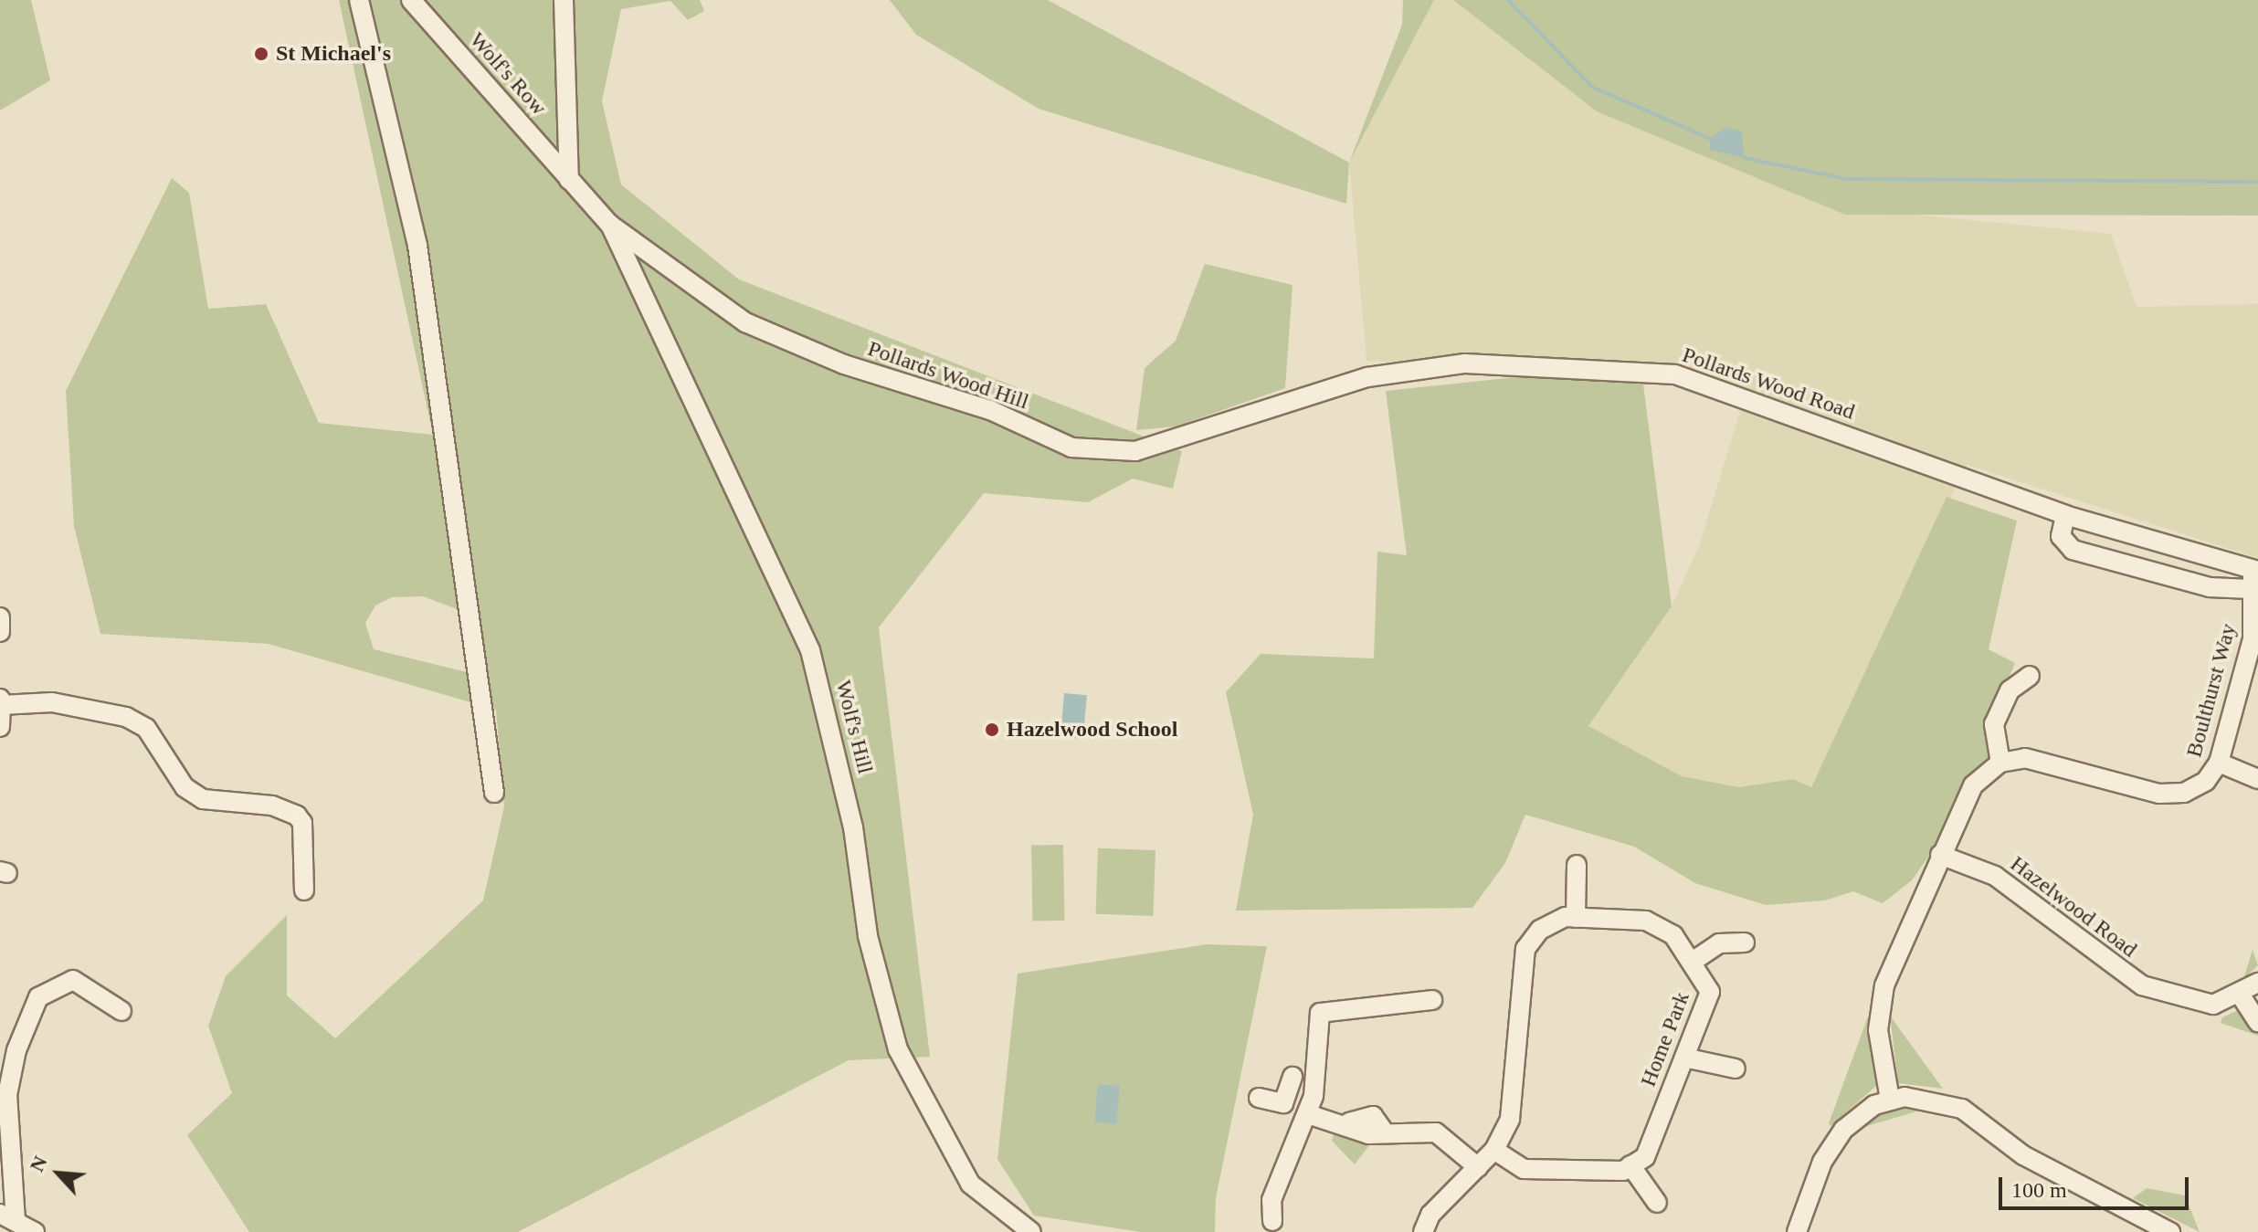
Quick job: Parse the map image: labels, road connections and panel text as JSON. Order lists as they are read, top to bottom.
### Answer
{
  "streets": {
    "street": [
      "Wolf's Row",
      "Pollards Wood Hill",
      "Pollards Wood Road",
      "Boulthurst Way",
      "Wolf's Hill",
      "Hazelwood Road",
      "Home Park"
    ]
  },
  "crossings": [
    ["Wolf's Row", "Pollards Wood Hill"],
    ["Pollards Wood Hill", "Pollards Wood Road"],
    ["Pollards Wood Hill", "Wolf's Hill"],
    ["Pollards Wood Road", "Boulthurst Way"]
  ],
  "places": ["St Michael's", "Hazelwood School"],
  "scale_bar": "100 m",
  "north": "top left"
}
